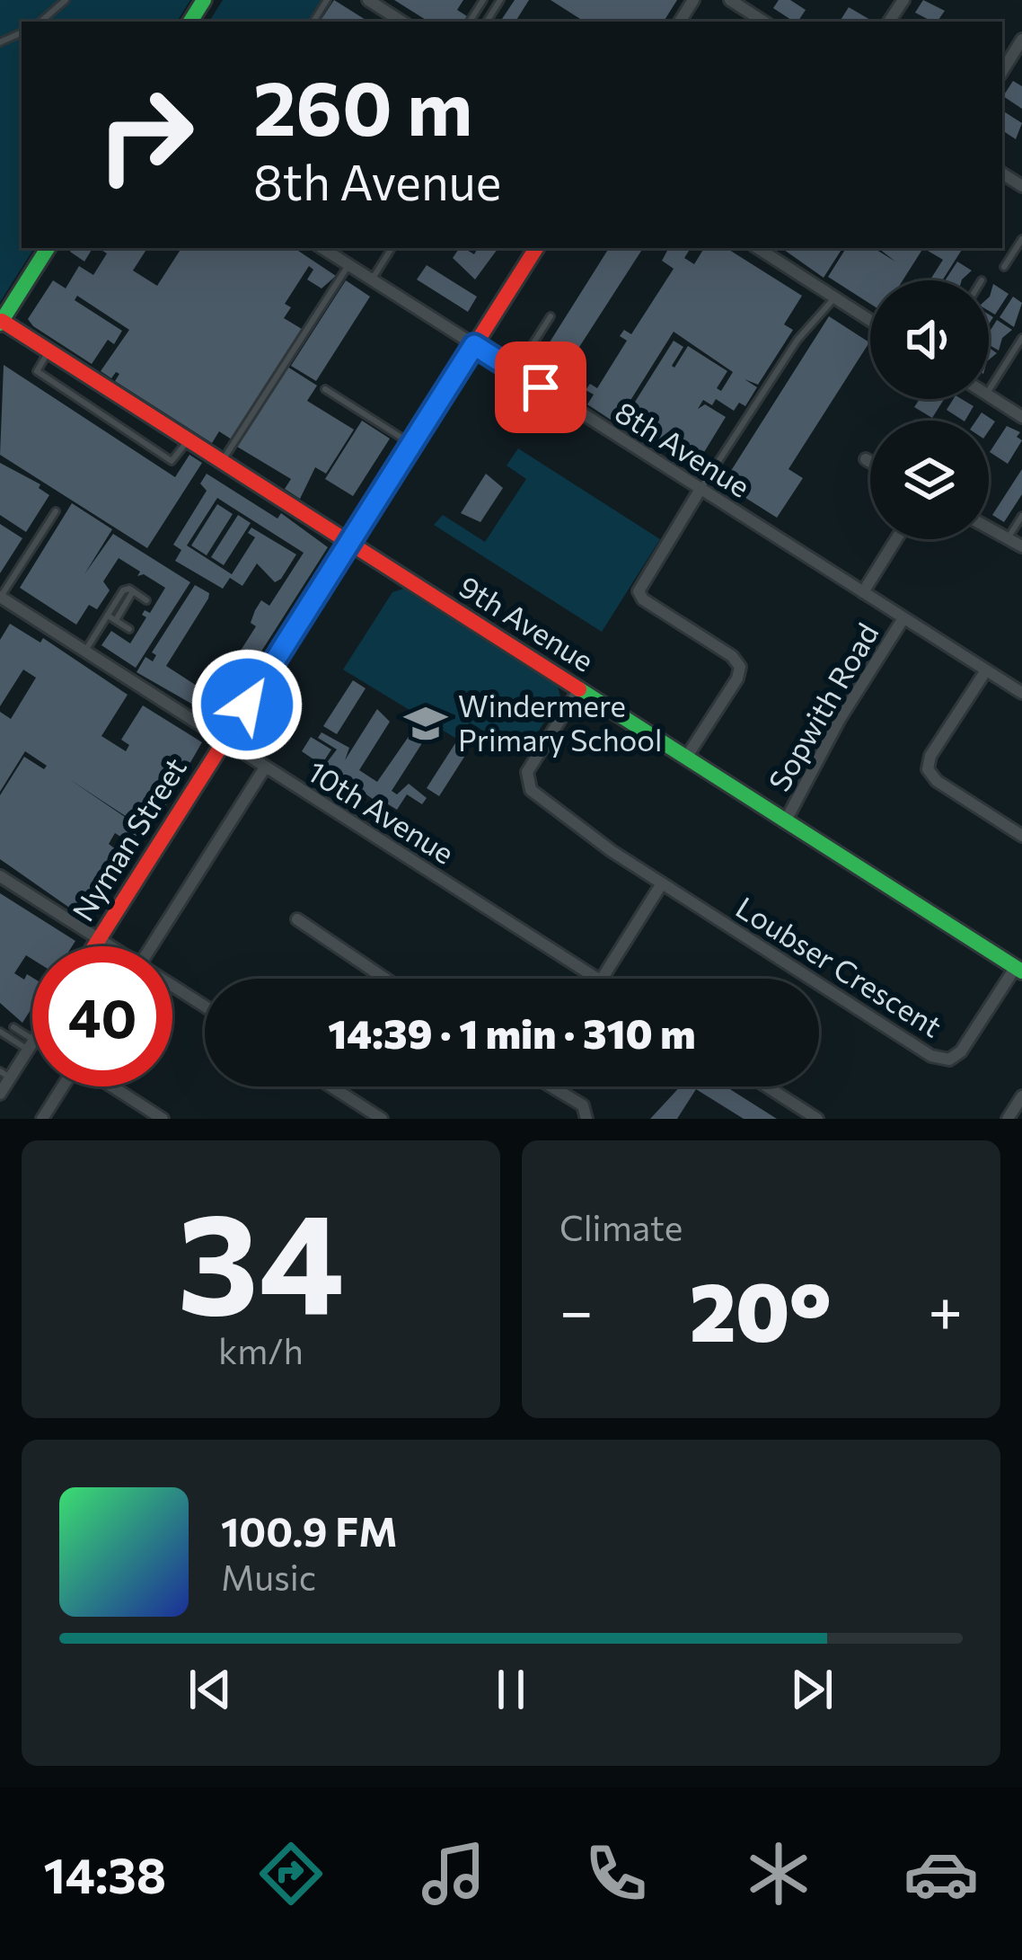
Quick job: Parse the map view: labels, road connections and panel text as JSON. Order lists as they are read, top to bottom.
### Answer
{
  "streets": {
    "street": [
      "8th Avenue",
      "9th Avenue",
      "Sopwith Road",
      "10th Avenue",
      "Nyman Street",
      "Loubser Crescent"
    ]
  },
  "crossings": [
    ["8th Avenue", "Sopwith Road"],
    ["8th Avenue", "Nyman Street"],
    ["9th Avenue", "Sopwith Road"],
    ["9th Avenue", "Nyman Street"],
    ["9th Avenue", "Loubser Crescent"],
    ["10th Avenue", "Nyman Street"]
  ],
  "places": {
    "school or university": ["Windermere Primary School"]
  },
  "page": {
    "turn": ["260 m", "8th Avenue"],
    "limit": "40",
    "trip": "14:39 · 1 min · 310 m",
    "tile": [
      ["34", "km/h"],
      "Climate"
    ],
    "heat": ["−", "20°", "+"],
    "song": ["100.9 FM", "Music"],
    "tabs": "14:38"
  }
}
